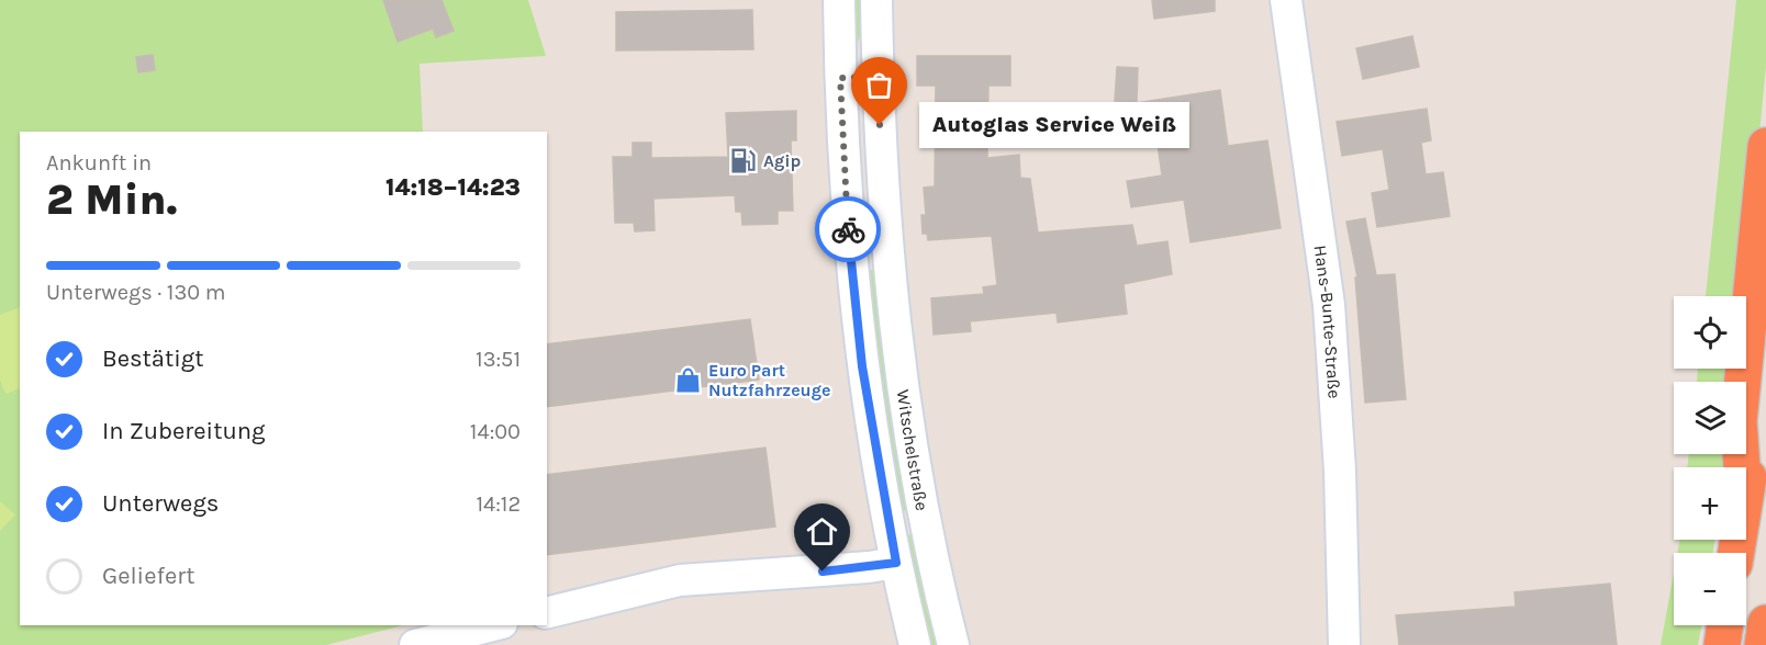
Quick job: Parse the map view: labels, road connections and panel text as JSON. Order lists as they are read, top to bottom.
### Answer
{
  "streets": {
    "street": ["Hans-Bunte-Straße", "Witschelstraße"]
  },
  "places": {
    "other": ["Autoglas Service Weiß"],
    "fuel station": ["Agip"],
    "shop": ["Euro Part Nutzfahrzeuge"]
  },
  "page": {
    "bubble": "Autoglas Service Weiß",
    "heading": ["2 Min.", "Ankunft in", "14:18–14:23"],
    "bar": "Unterwegs · 130 m",
    "map_buttons": ["+", "−"],
    "list": [
      ["Bestätigt", "13:51"],
      ["In Zubereitung", "14:00"],
      ["Unterwegs", "14:12"],
      "Geliefert"
    ]
  }
}
